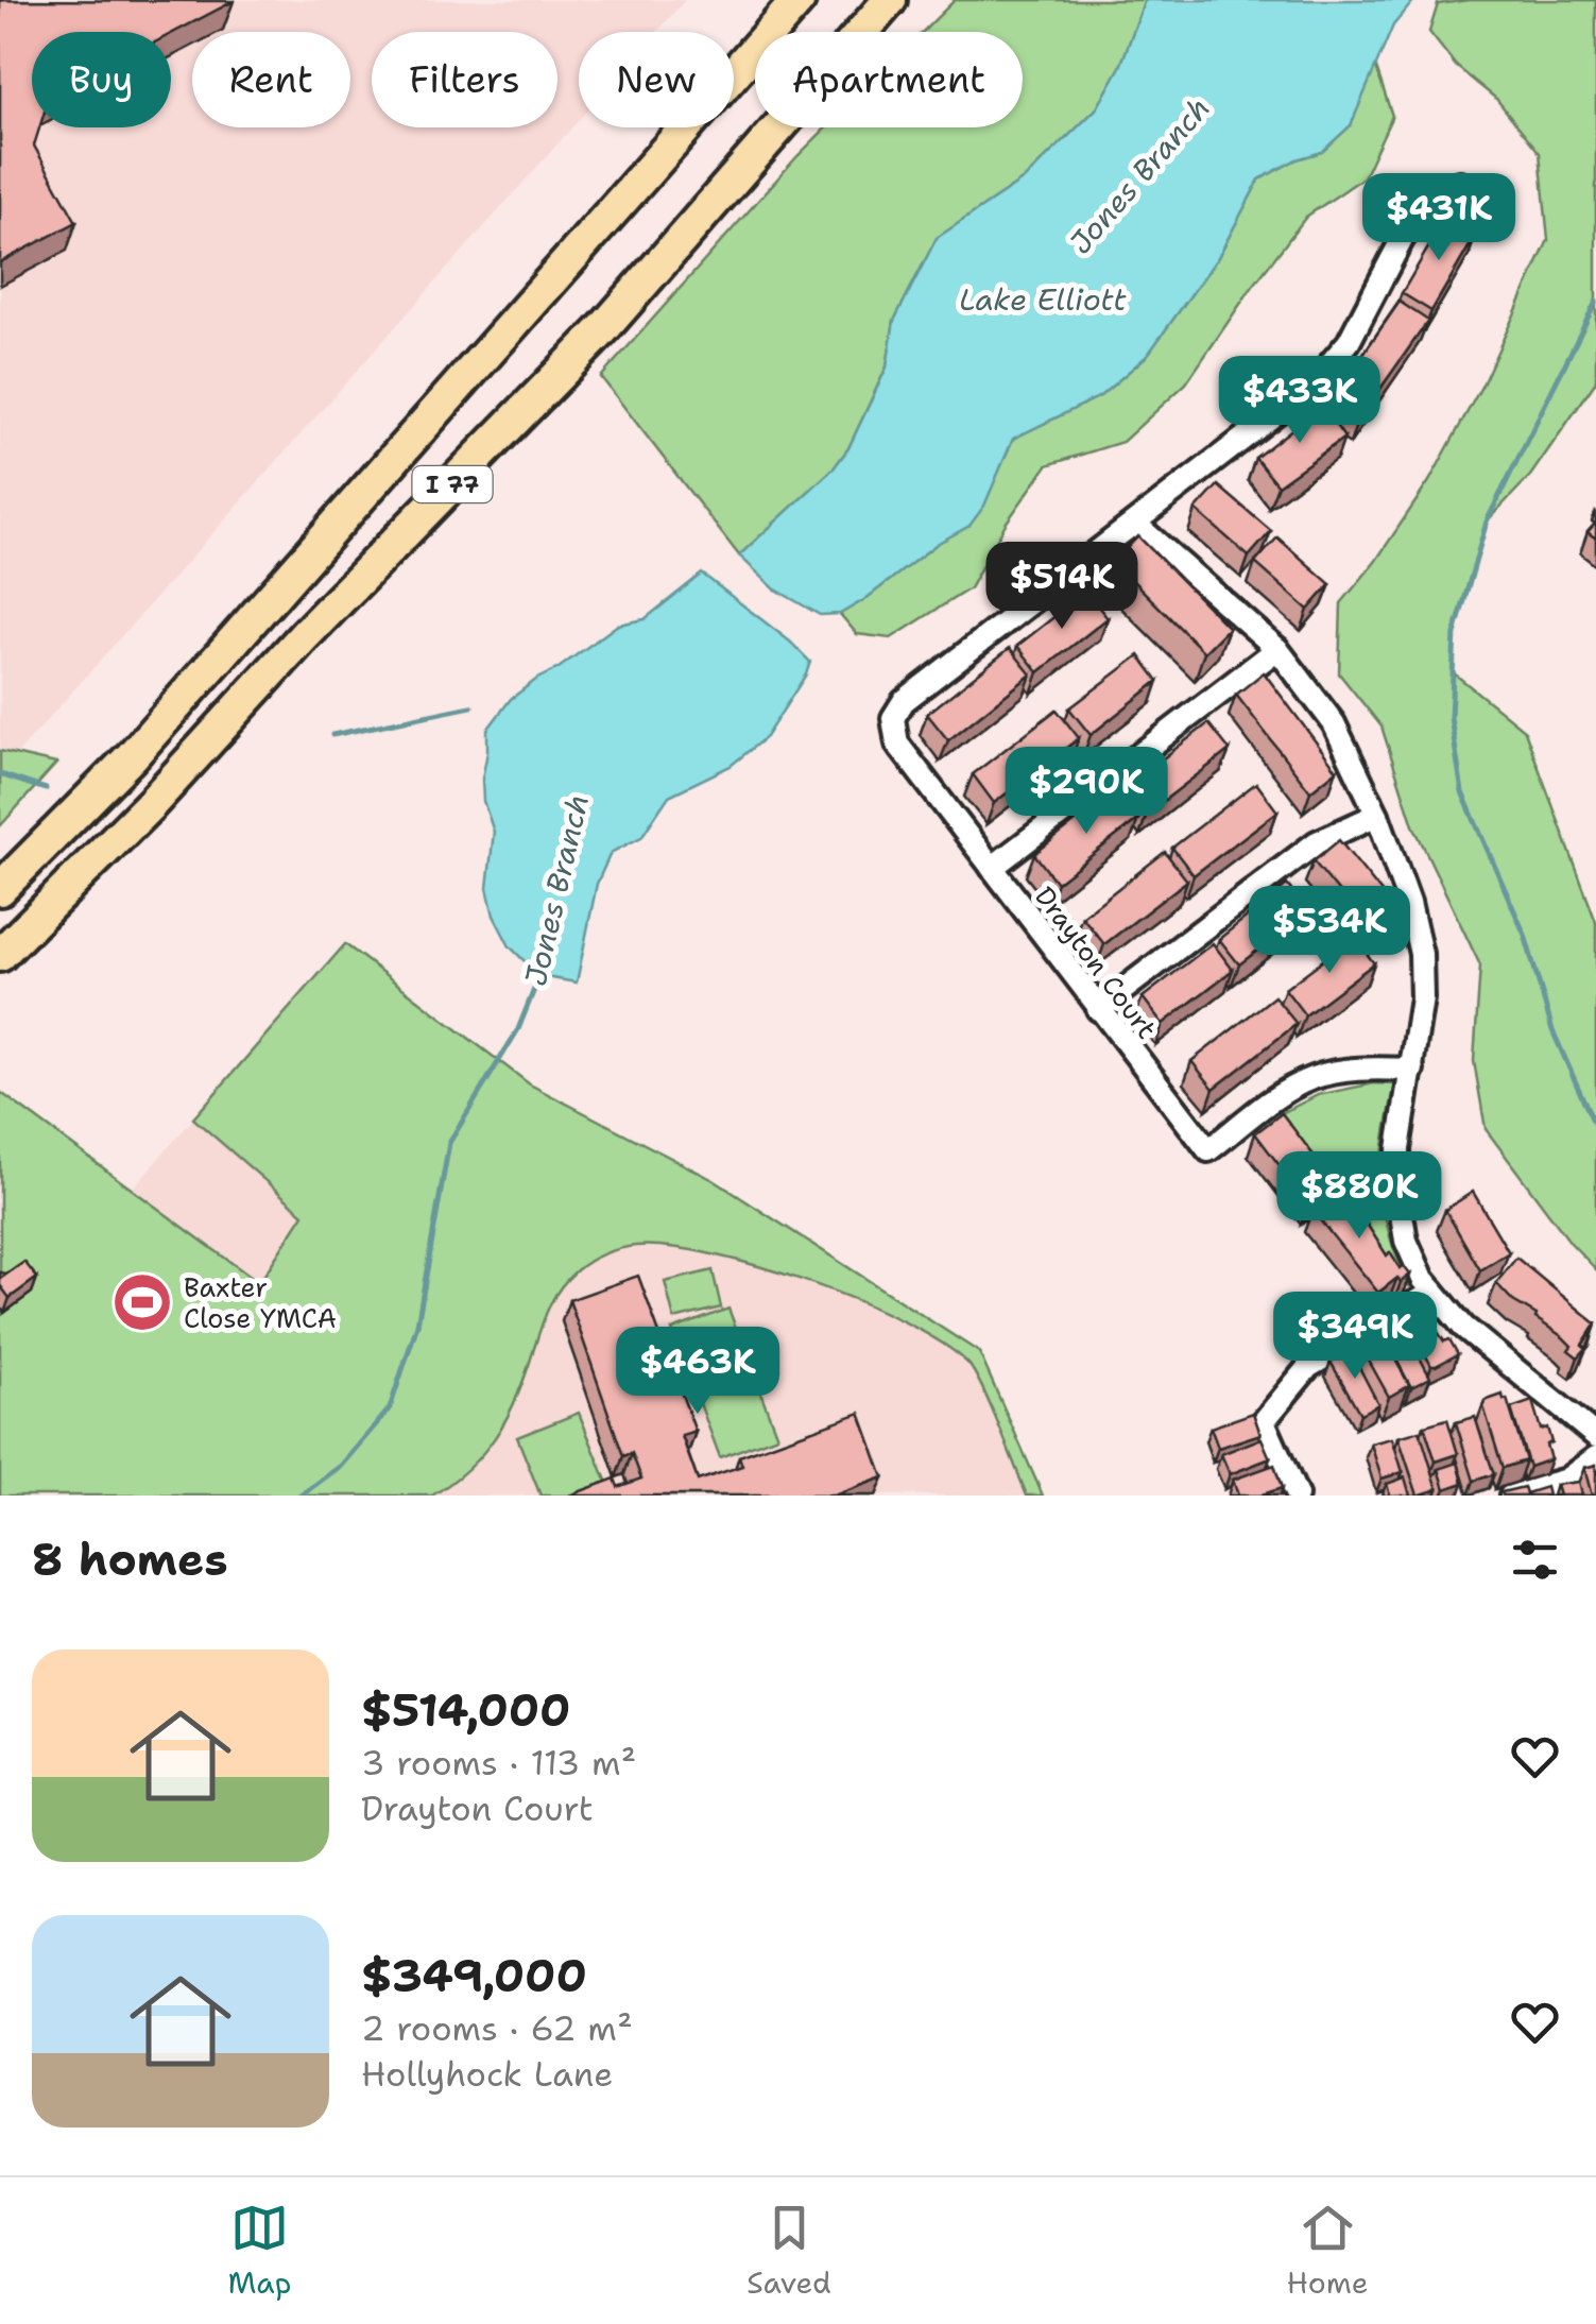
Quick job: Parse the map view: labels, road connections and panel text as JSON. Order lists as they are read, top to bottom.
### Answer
{
  "streets": {
    "highway": ["I 77"],
    "street": ["Drayton Court"]
  },
  "water": ["Jones Branch", "Lake Elliott"],
  "places": {
    "sports": ["Baxter Close YMCA"]
  },
  "page": {
    "chip": [
      "Buy",
      "Rent",
      "Filters",
      "New",
      "Apartment"
    ],
    "price": [
      "$431K",
      "$433K",
      "$514K",
      "$290K",
      "$534K",
      "$880K",
      "$349K",
      "$463K"
    ],
    "heading": "8 homes",
    "list": [
      {
        "name": "$514,000",
        "note": "3 rooms · 113 m² · Drayton Court"
      },
      {
        "name": "$349,000",
        "note": "2 rooms · 62 m² · Hollyhock Lane"
      }
    ],
    "tabs": ["Map", "Saved", "Home"]
  }
}
